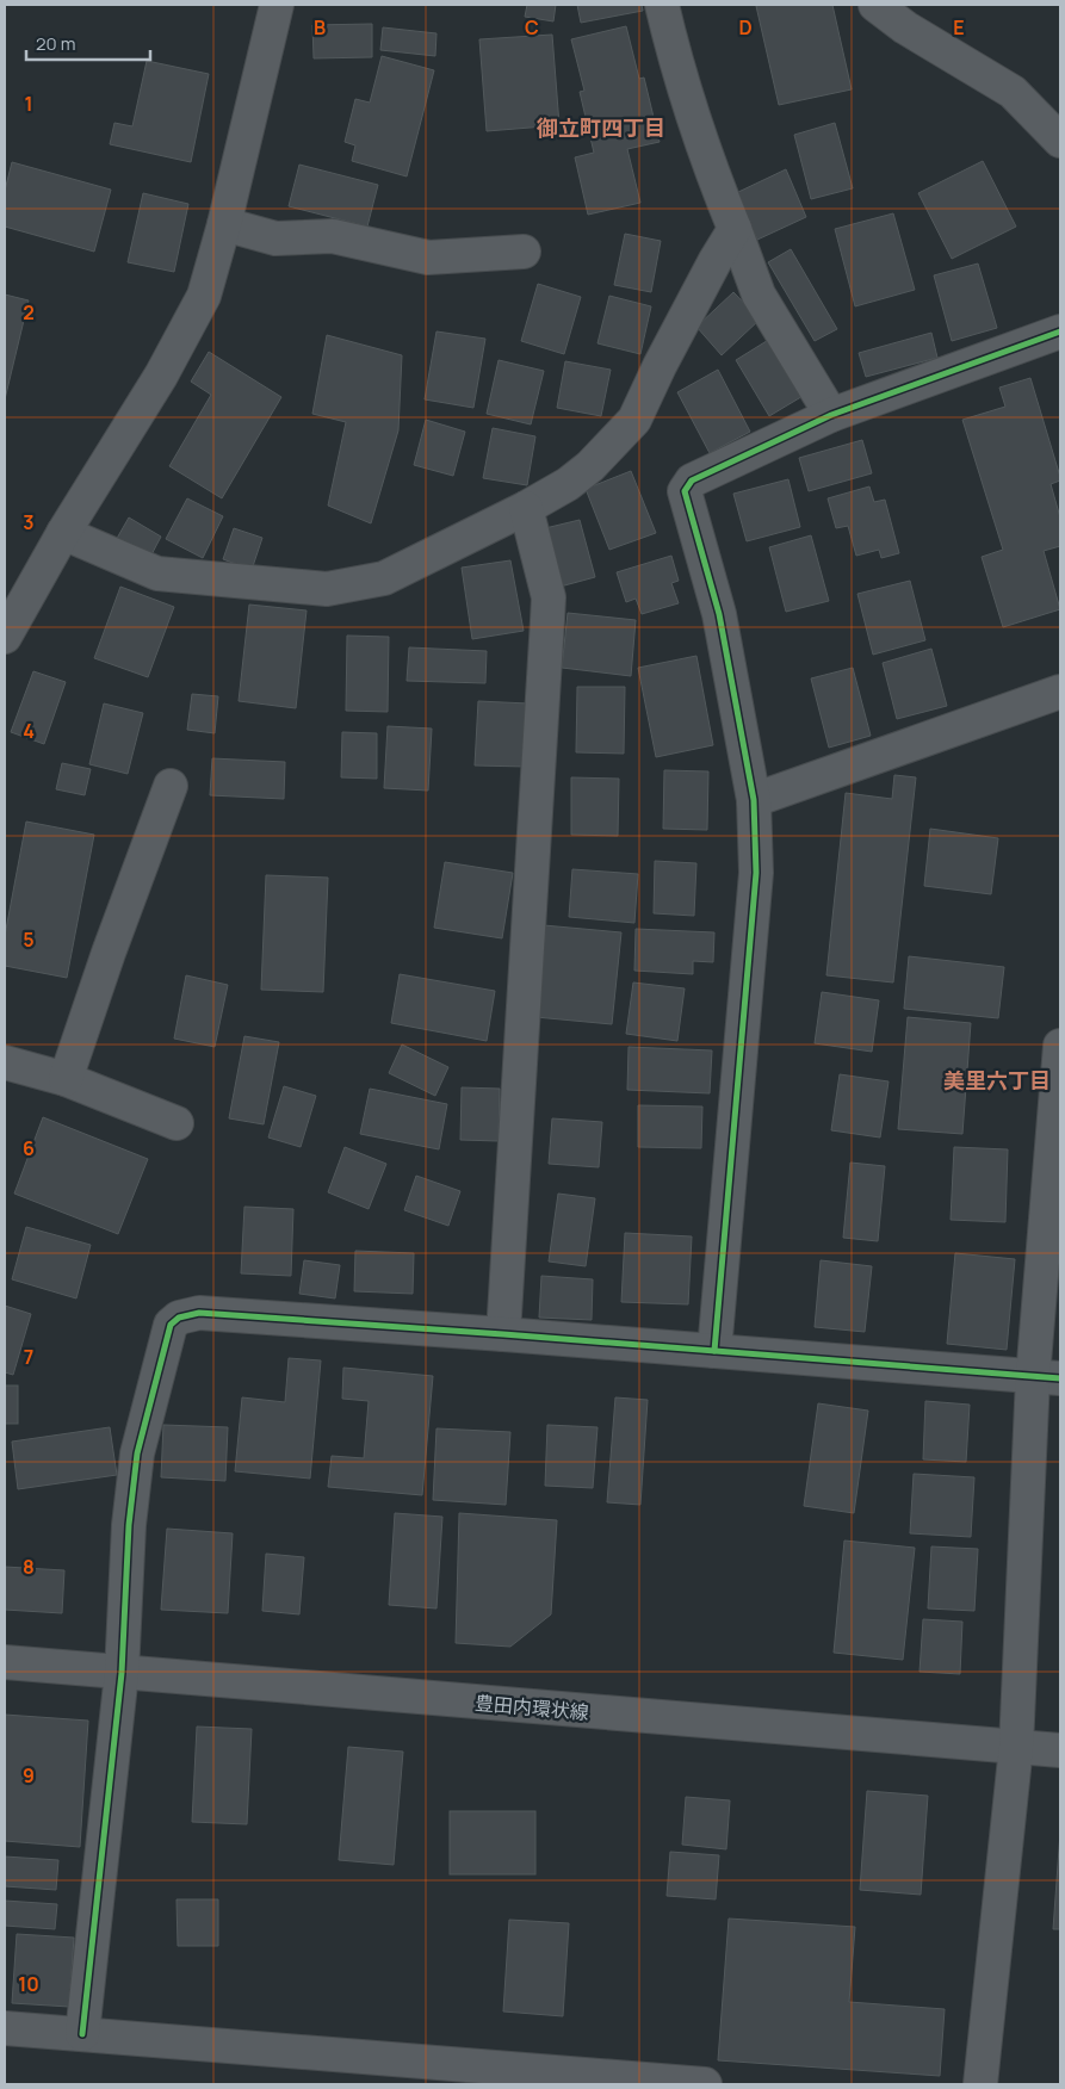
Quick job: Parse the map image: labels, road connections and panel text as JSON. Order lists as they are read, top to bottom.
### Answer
{
  "streets": {
    "street": ["豊田内環状線"]
  },
  "districts": ["御立町四丁目", "美里六丁目"],
  "scale_bar": "20 m",
  "grid": {
    "columns": [
      "B",
      "C",
      "D",
      "E"
    ],
    "rows": [
      "1",
      "2",
      "3",
      "4",
      "5",
      "6",
      "7",
      "8",
      "9",
      "10"
    ]
  }
}
